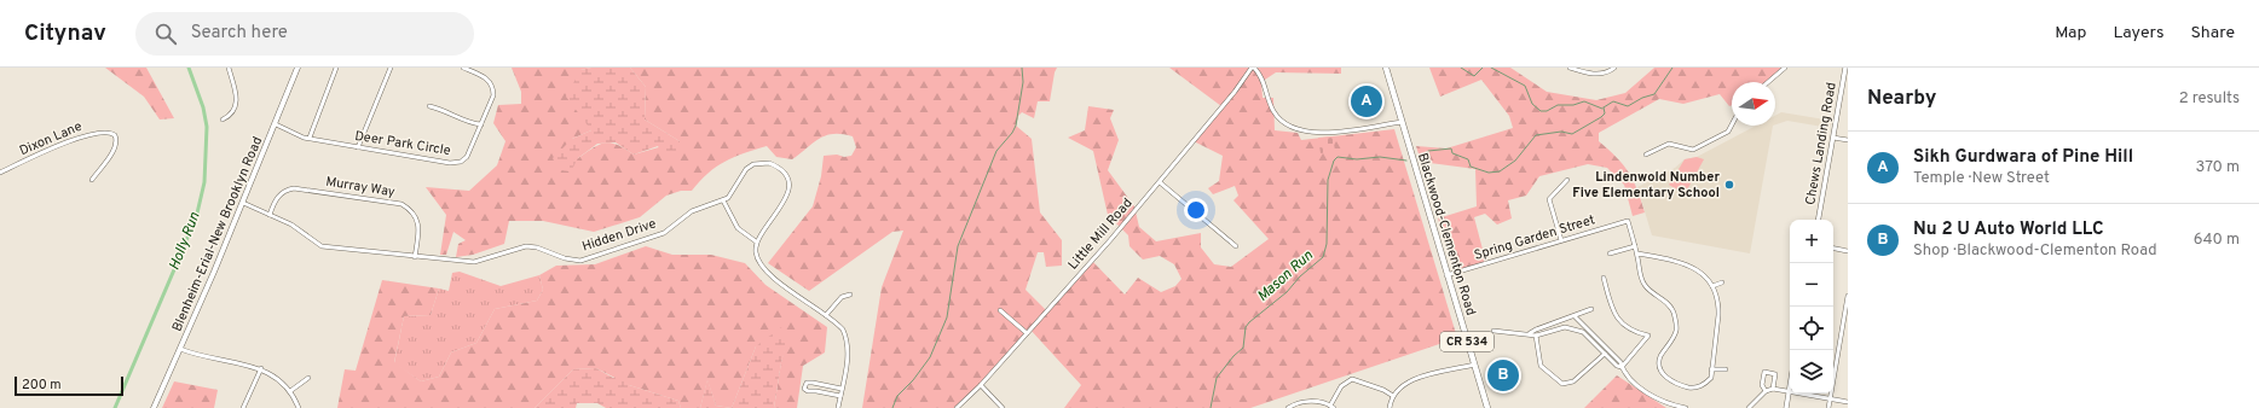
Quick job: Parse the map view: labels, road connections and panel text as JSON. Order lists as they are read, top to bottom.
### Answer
{
  "streets": {
    "main road": ["Blenheim-Erial-New Brooklyn Road", "Blackwood-Clementon Road", "CR 534"],
    "street": [
      "Dixon Lane",
      "Deer Park Circle",
      "Chews Landing Road",
      "Murray Way",
      "Little Mill Road",
      "Hidden Drive",
      "Spring Garden Street"
    ]
  },
  "crossings": [
    ["Deer Park Circle", "Blenheim-Erial-New Brooklyn Road"],
    ["Murray Way", "Hidden Drive"],
    ["Blenheim-Erial-New Brooklyn Road", "Hidden Drive"],
    ["Blackwood-Clementon Road", "Spring Garden Street"]
  ],
  "water": ["Holly Run", "Mason Run"],
  "places": ["Lindenwold Number Five Elementary School"],
  "scale_bar": "200 m",
  "north": "right",
  "page": {
    "header": "Citynav",
    "search": "Search here",
    "nav": ["Map", "Layers", "Share"],
    "heading": ["Nearby", "2 results"],
    "pins": ["A", "B"],
    "list": [
      {
        "mark": "A",
        "name": "Sikh Gurdwara of Pine Hill",
        "note": "Temple · New Street",
        "value": "370 m"
      },
      {
        "mark": "B",
        "name": "Nu 2 U Auto World LLC",
        "note": "Shop · Blackwood-Clementon Road",
        "value": "640 m"
      }
    ],
    "map_buttons": ["+", "−"],
    "scale": "200 m"
  }
}
